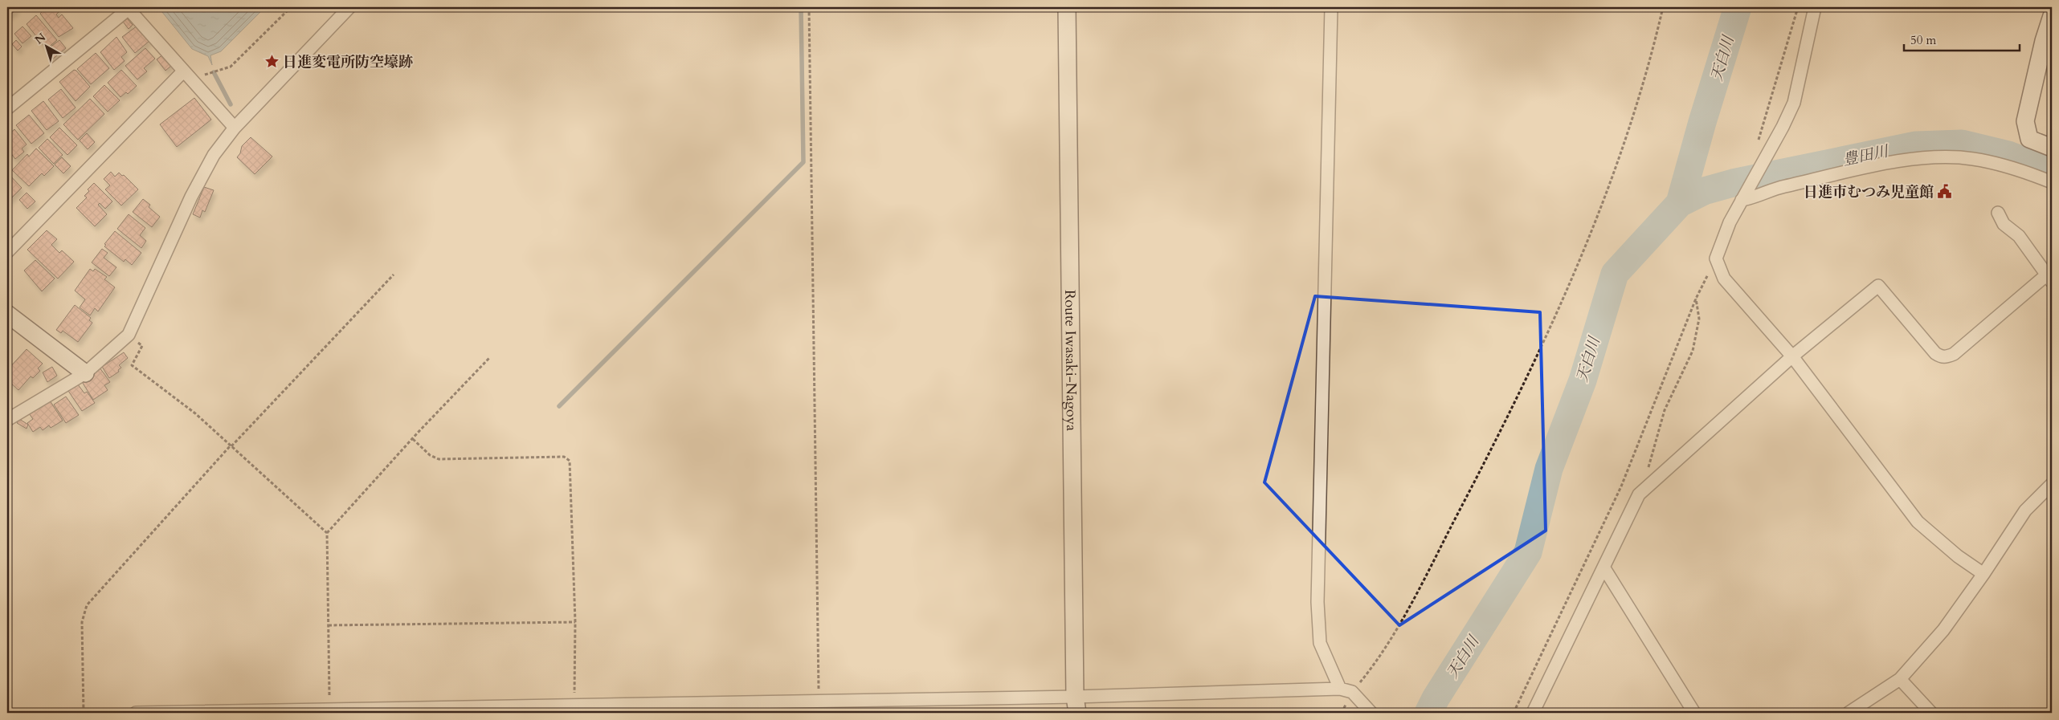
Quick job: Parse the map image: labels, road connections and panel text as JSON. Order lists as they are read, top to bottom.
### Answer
{
  "streets": {
    "main road": ["Route Iwasaki-Nagoya"]
  },
  "water": ["天白川", "豊田川"],
  "places": {
    "place": ["日進変電所防空壕跡"],
    "public building": ["日進市むつみ児童館"]
  },
  "scale_bar": "50 m",
  "north": "top left"
}
